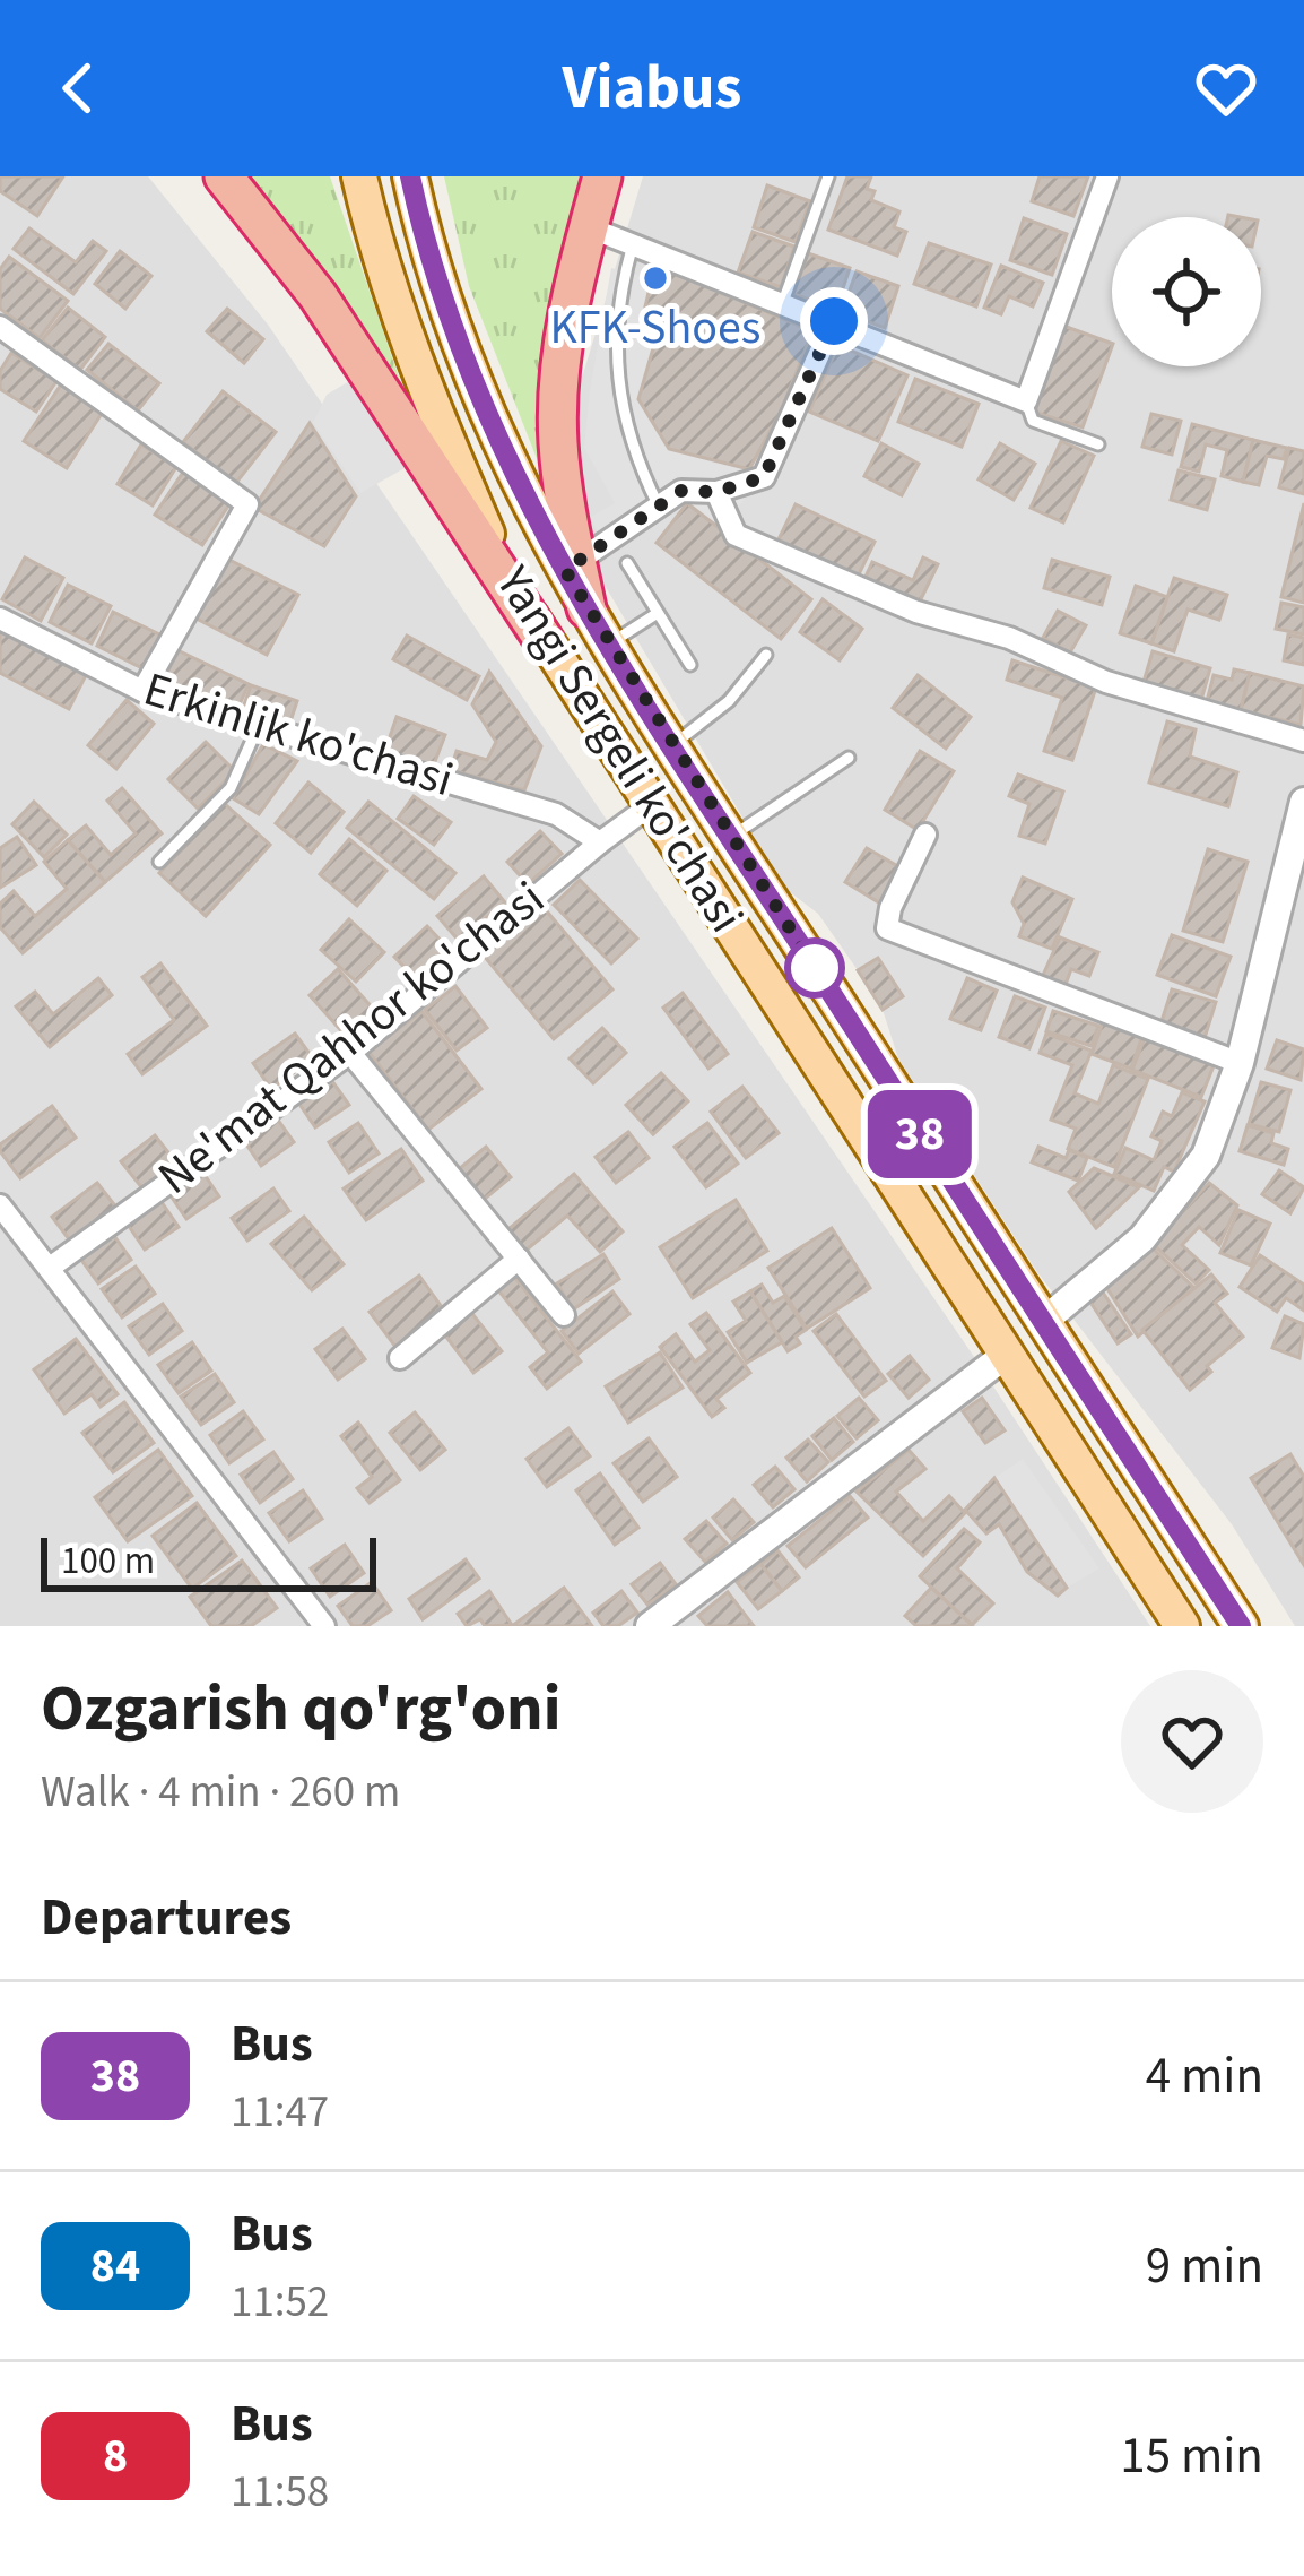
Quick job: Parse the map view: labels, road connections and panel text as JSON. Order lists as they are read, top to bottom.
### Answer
{
  "streets": {
    "main road": ["Yangi Sergeli ko'chasi"],
    "street": ["Erkinlik ko'chasi", "Ne'mat Qahhor ko'chasi"]
  },
  "crossings": [
    ["Erkinlik ko'chasi", "Ne'mat Qahhor ko'chasi"],
    ["Yangi Sergeli ko'chasi", "Ne'mat Qahhor ko'chasi"]
  ],
  "places": ["KFK-Shoes"],
  "lines": ["bus line 38"],
  "scale_bar": "100 m",
  "page": {
    "header": "Viabus",
    "on_map": "38",
    "scale": "100 m",
    "heading": [
      ["Ozgarish qo'rg'oni", "Walk · 4 min · 260 m"],
      "Departures"
    ],
    "list": [
      {
        "mark": "38",
        "name": "Bus",
        "note": "11:47",
        "value": "4 min"
      },
      {
        "mark": "84",
        "name": "Bus",
        "note": "11:52",
        "value": "9 min"
      },
      {
        "mark": "8",
        "name": "Bus",
        "note": "11:58",
        "value": "15 min"
      }
    ]
  }
}
